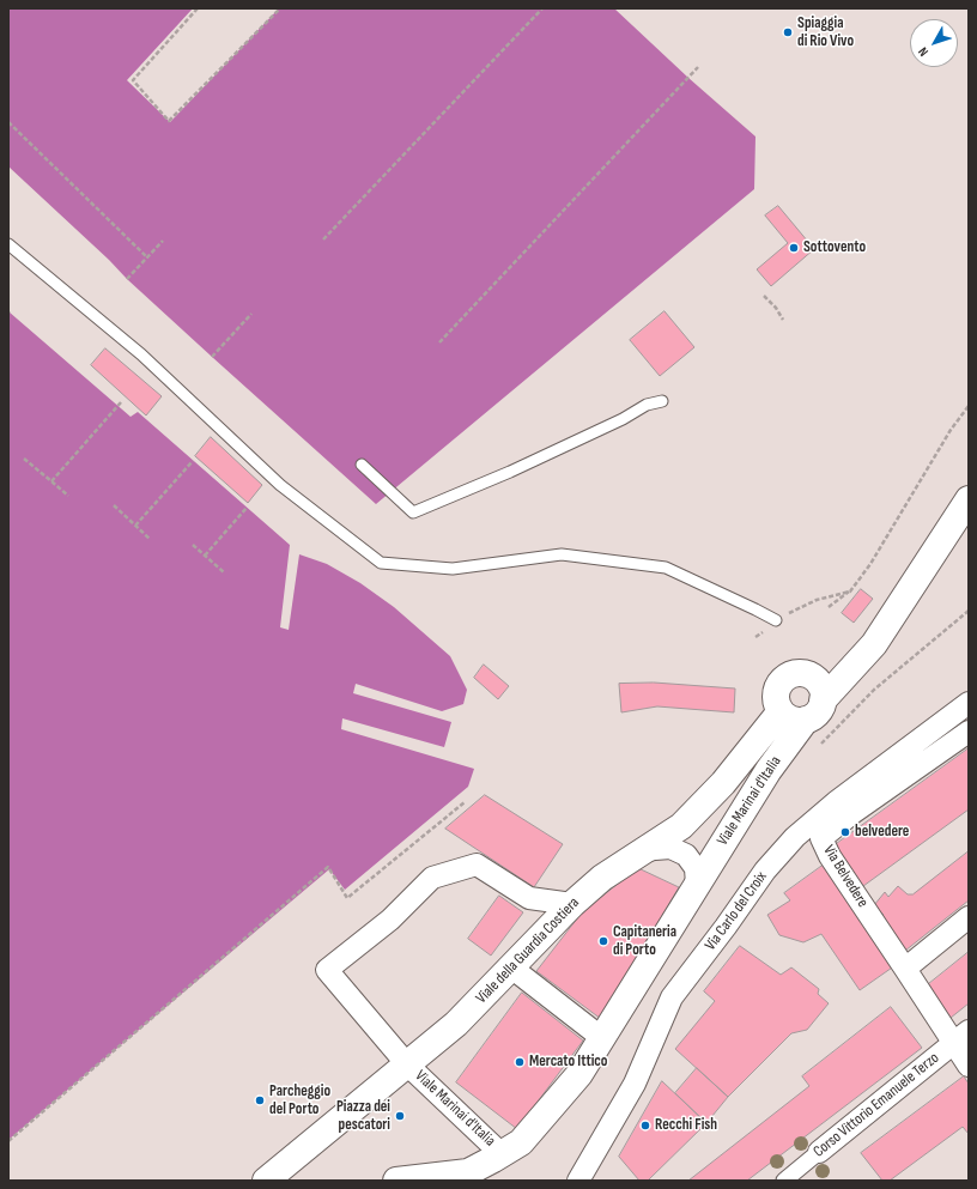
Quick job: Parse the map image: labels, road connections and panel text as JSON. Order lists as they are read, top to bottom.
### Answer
{
  "streets": {
    "main road": ["Viale Marinai d'Italia", "Viale della Guardia Costiera"],
    "street": ["Via Belvedere", "Via Carlo del Croix", "Corso Vittorio Emanuele Terzo"]
  },
  "crossings": [
    ["Viale Marinai d'Italia", "Viale della Guardia Costiera"],
    ["Via Belvedere", "Corso Vittorio Emanuele Terzo"]
  ],
  "places": [
    "Spiaggia di Rio Vivo",
    "Sottovento",
    "belvedere",
    "Capitaneria di Porto",
    "Mercato Ittico",
    "Parcheggio del Porto",
    "Piazza dei pescatori",
    "Recchi Fish"
  ],
  "north": "bottom left"
}
